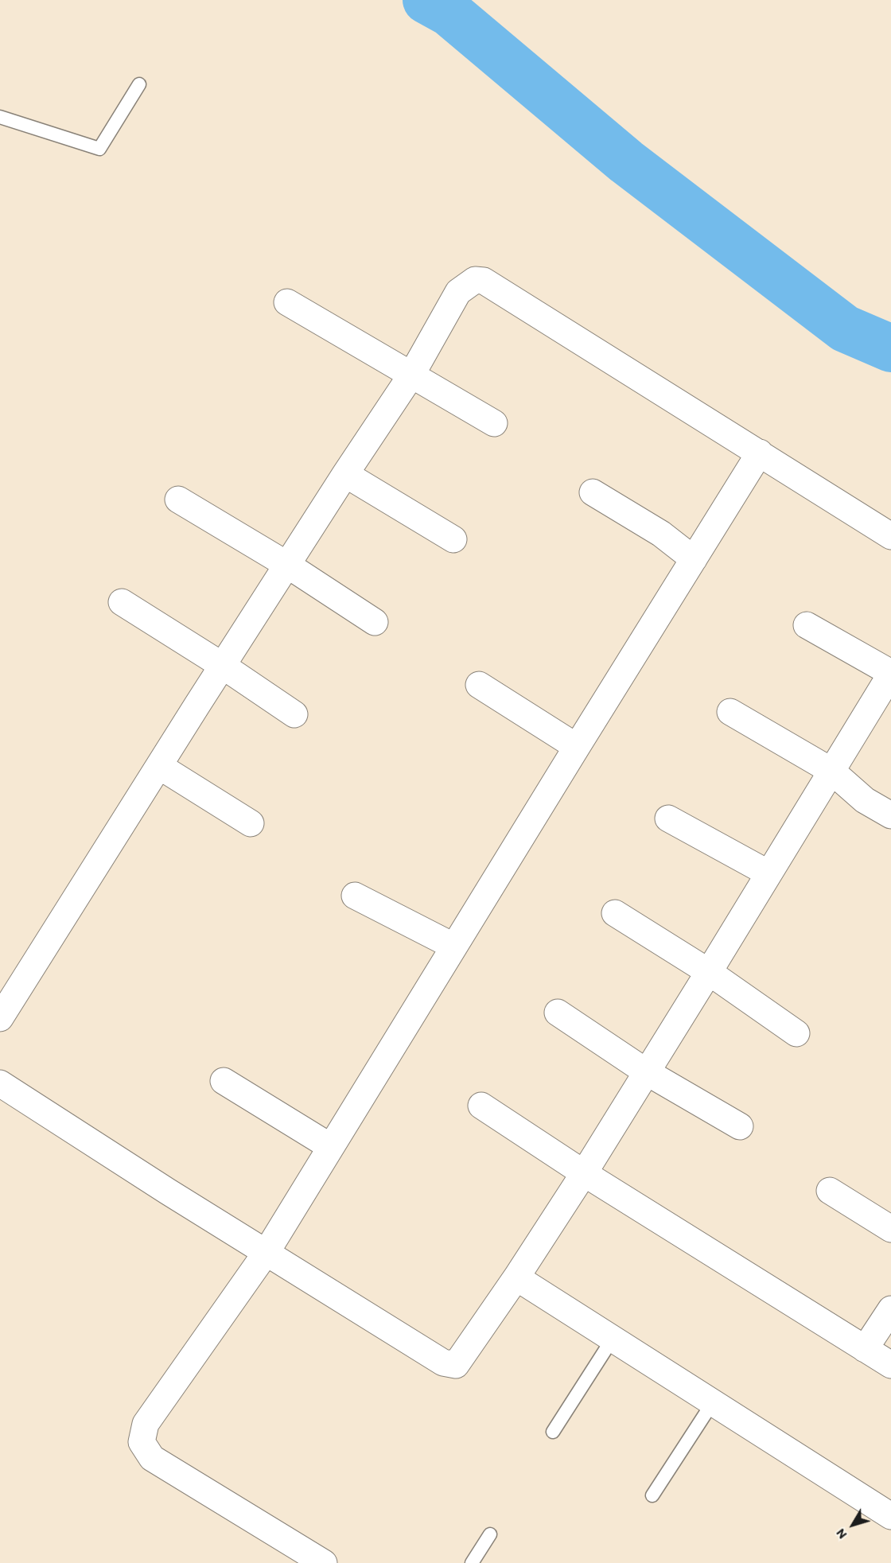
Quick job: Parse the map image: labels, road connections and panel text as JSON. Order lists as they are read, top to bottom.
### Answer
{
  "north": "bottom left"
}
